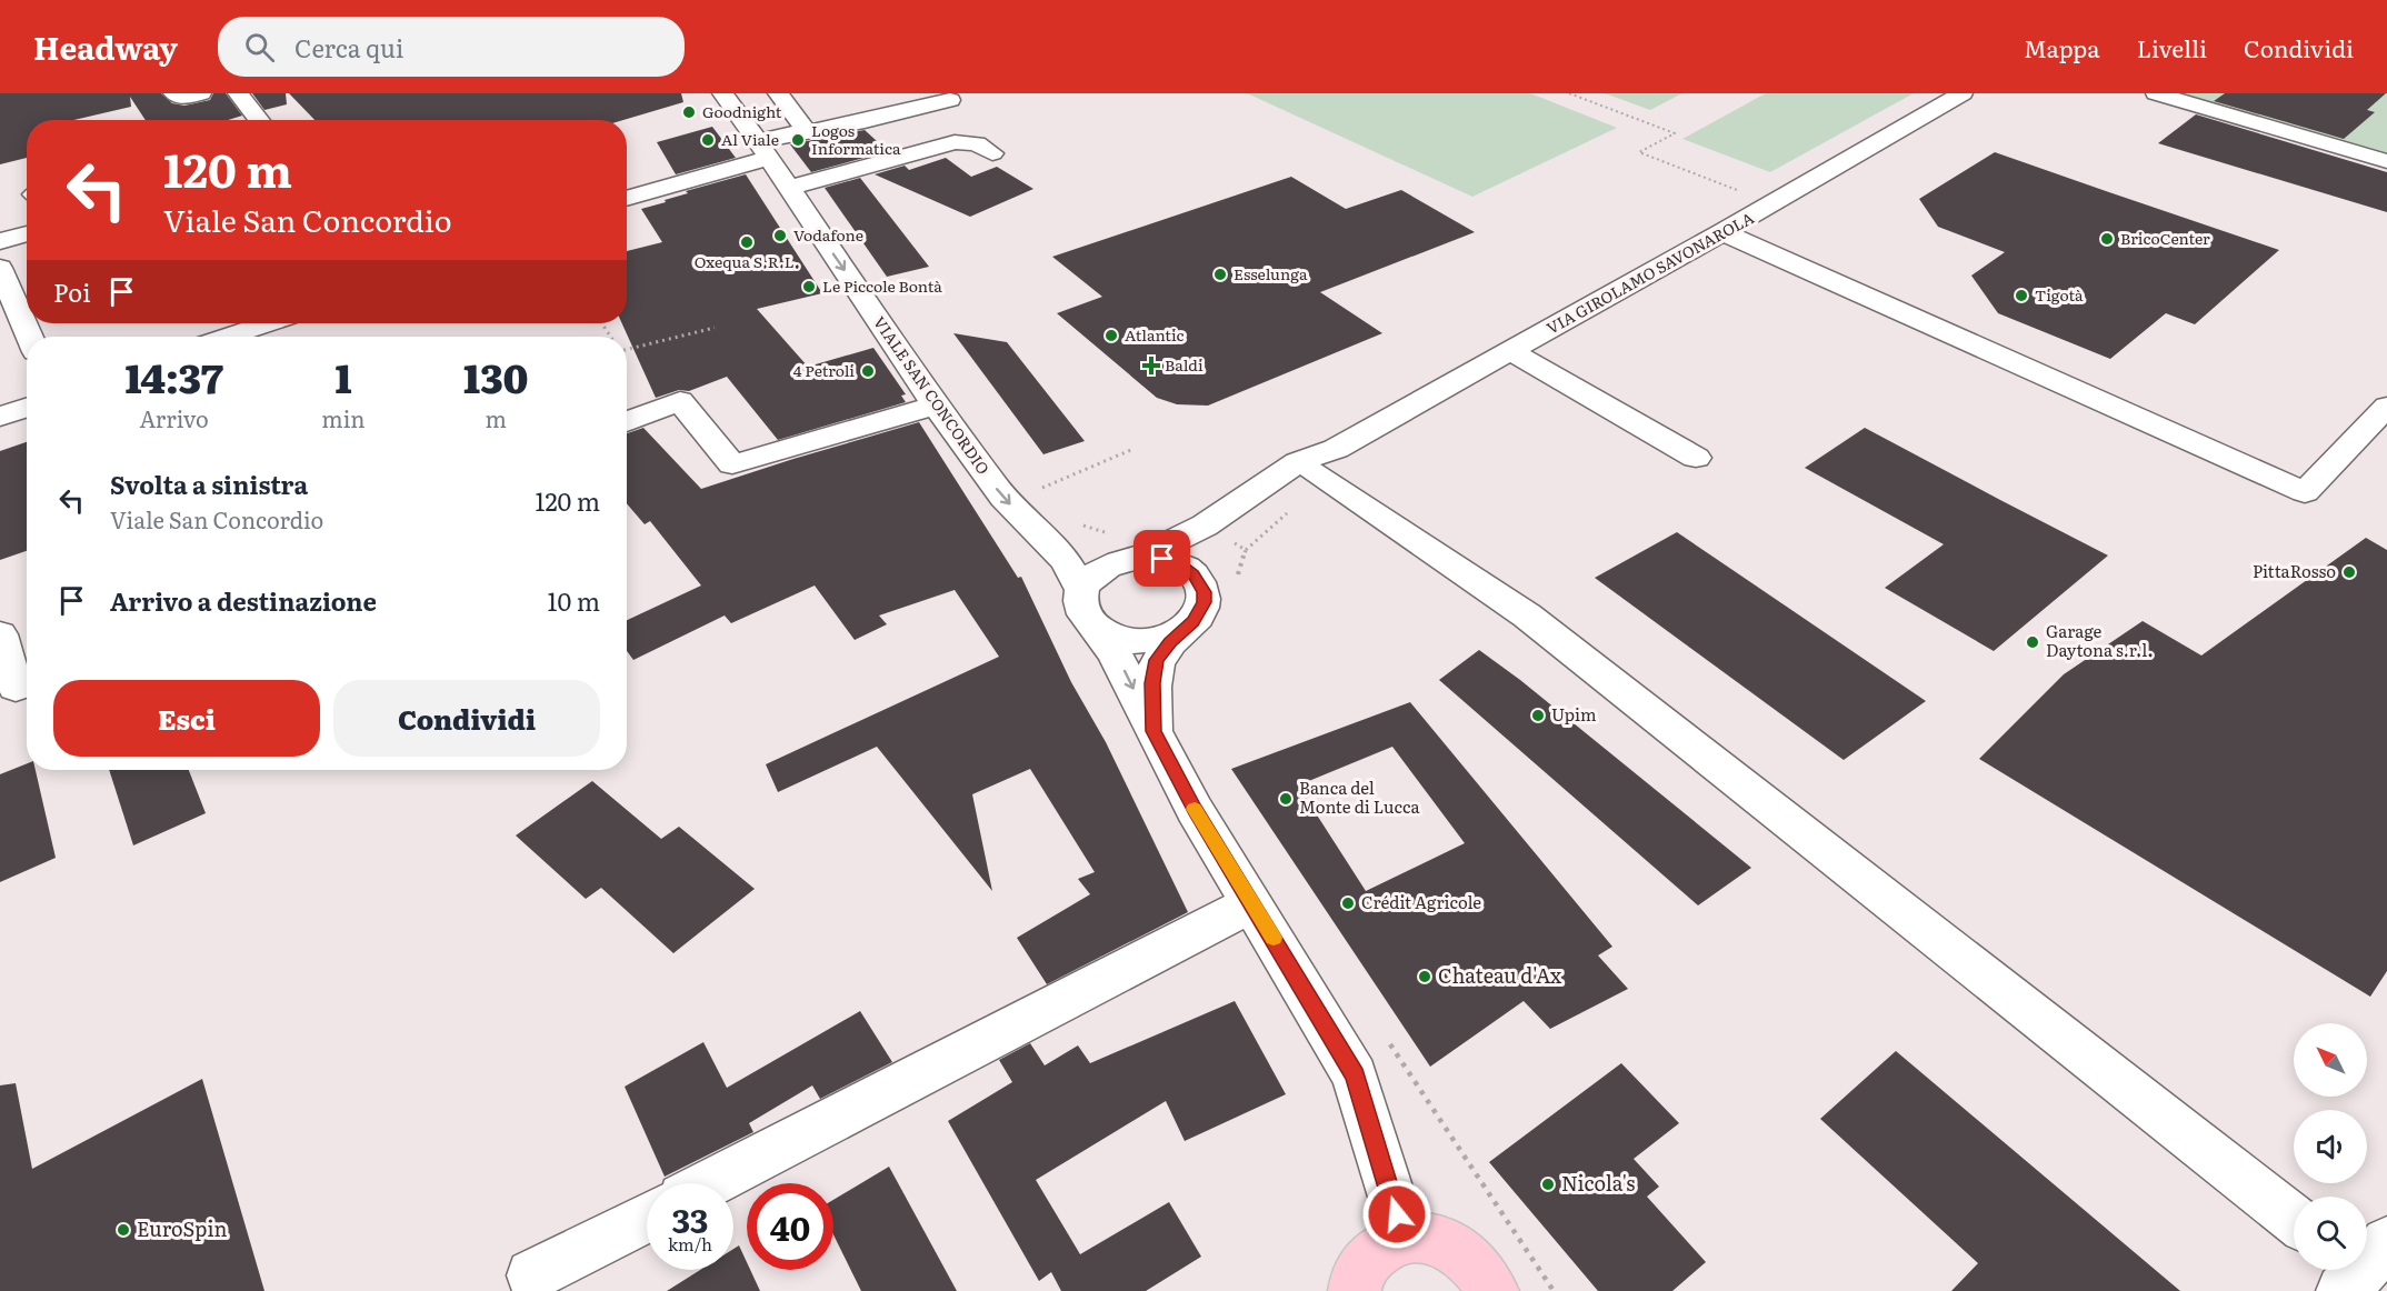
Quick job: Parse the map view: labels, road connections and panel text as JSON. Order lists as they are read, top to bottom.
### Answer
{
  "streets": {
    "street": ["VIA GIROLAMO SAVONAROLA", "VIALE SAN CONCORDIO"]
  },
  "crossings": [
    ["VIA GIROLAMO SAVONAROLA", "VIALE SAN CONCORDIO"]
  ],
  "one_way": ["VIALE SAN CONCORDIO"],
  "places": {
    "other": [
      "Goodnight",
      "Al Viale",
      "Logos Informatica",
      "Vodafone",
      "BricoCenter",
      "Oxequa S.R.L.",
      "Esselunga",
      "Le Piccole Bontà",
      "Tigotà",
      "Atlantic",
      "4 Petroli",
      "PittaRosso",
      "Garage Daytona s.r.l.",
      "Upim",
      "Banca del Monte di Lucca",
      "Crédit Agricole",
      "Chateau d'Ax",
      "Nicola's",
      "EuroSpin"
    ],
    "health": ["Baldi"]
  },
  "north": "top left",
  "page": {
    "header": "Headway",
    "search": "Cerca qui",
    "nav": ["Mappa", "Livelli", "Condividi"],
    "turn": ["120 m", "Viale San Concordio"],
    "then": "Poi",
    "eta": [
      "14:37",
      "Arrivo",
      "1",
      "min",
      "130",
      "m"
    ],
    "list": [
      {
        "name": "Svolta a sinistra",
        "note": "Viale San Concordio",
        "value": "120 m"
      },
      {
        "name": "Arrivo a destinazione",
        "value": "10 m"
      }
    ],
    "buttons": ["Esci", "Condividi"],
    "speed": "33 km/h",
    "limit": "40"
  }
}
